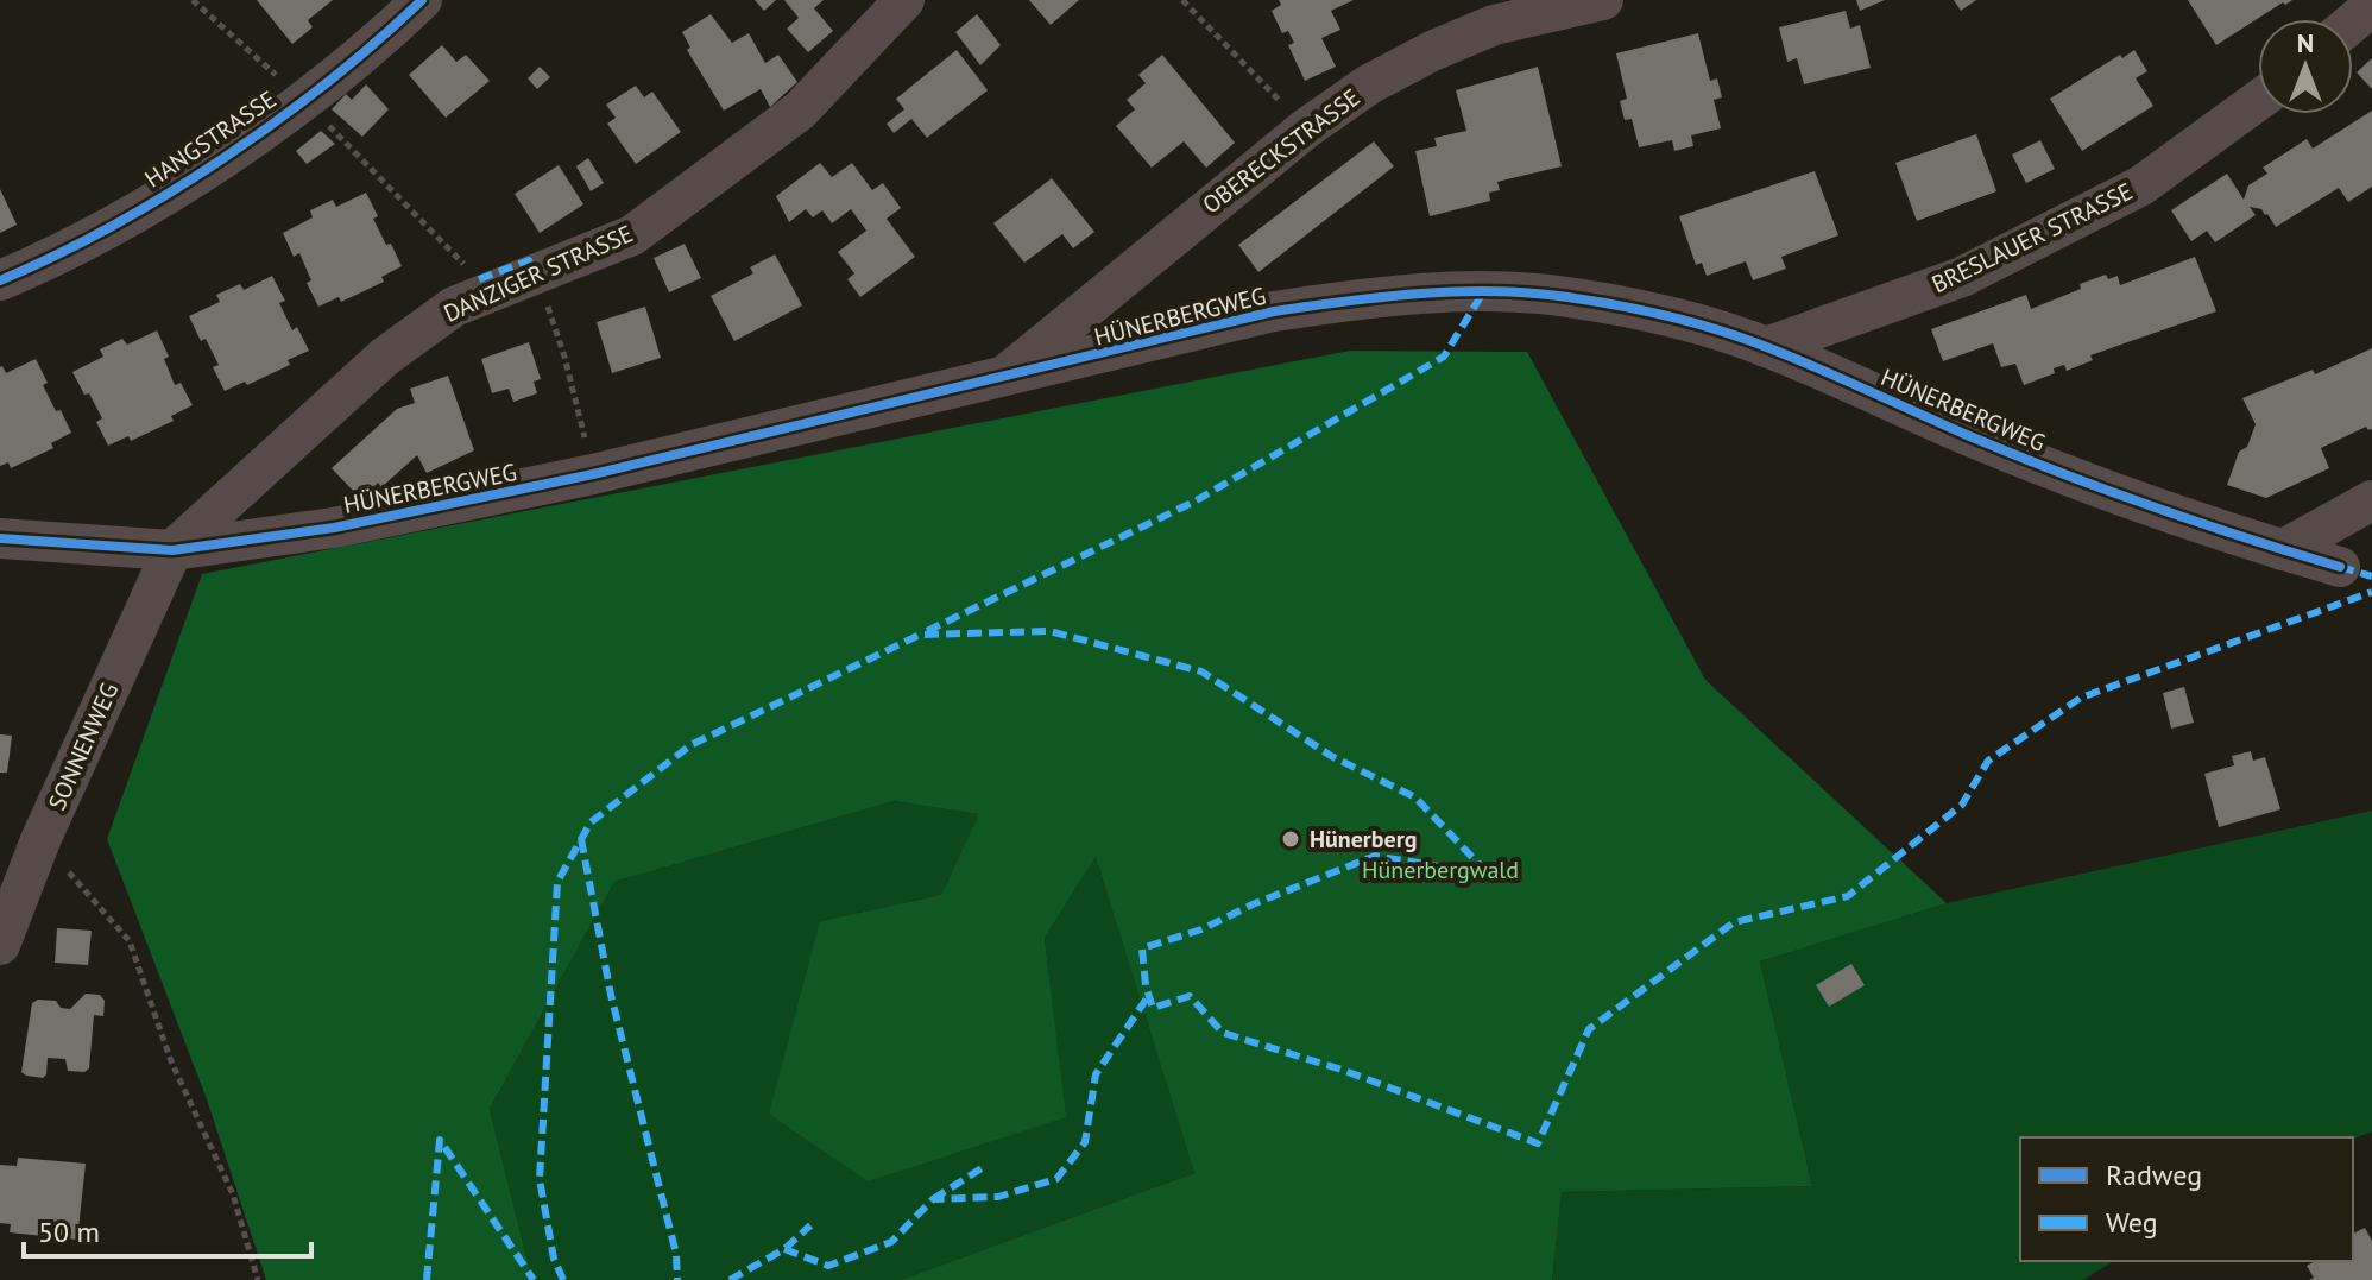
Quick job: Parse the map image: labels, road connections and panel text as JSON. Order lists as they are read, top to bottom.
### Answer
{
  "streets": {
    "street": [
      "HANGSTRASSE",
      "OBERECKSTRASSE",
      "BRESLAUER STRASSE",
      "DANZIGER STRASSE",
      "HÜNERBERGWEG",
      "SONNENWEG"
    ]
  },
  "crossings": [
    ["OBERECKSTRASSE", "HÜNERBERGWEG"],
    ["BRESLAUER STRASSE", "HÜNERBERGWEG"],
    ["DANZIGER STRASSE", "HÜNERBERGWEG"],
    ["DANZIGER STRASSE", "SONNENWEG"],
    ["HÜNERBERGWEG", "SONNENWEG"]
  ],
  "parks": ["Hünerbergwald"],
  "places": ["Hünerberg"],
  "legend": ["Radweg", "Weg"],
  "scale_bar": "50 m",
  "north": "top"
}
